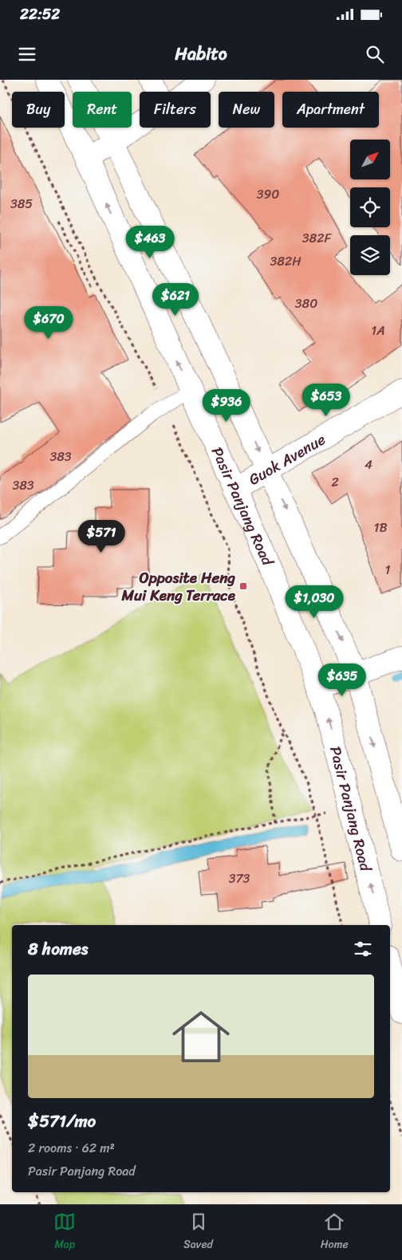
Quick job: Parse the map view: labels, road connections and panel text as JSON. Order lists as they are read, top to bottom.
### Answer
{
  "streets": {
    "main road": ["Guok Avenue", "Pasir Panjang Road"]
  },
  "crossings": [
    ["Guok Avenue", "Pasir Panjang Road"]
  ],
  "places": {
    "transit": ["Opposite Heng Mui Keng Terrace"]
  },
  "house_numbers": [
    "390",
    "385",
    "382F",
    "382H",
    "380",
    "1A",
    "383",
    "4",
    "2",
    "383",
    "1B",
    "1",
    "373"
  ],
  "north": "top right",
  "page": {
    "status": "22:52",
    "header": "Habito",
    "chip": [
      "Buy",
      "Rent",
      "Filters",
      "New",
      "Apartment"
    ],
    "price": [
      "$463",
      "$621",
      "$670",
      "$653",
      "$936",
      "$571",
      "$1,030",
      "$635"
    ],
    "heading": "8 homes",
    "list": [
      {
        "name": "$571/mo",
        "note": "2 rooms · 62 m² · Pasir Panjang Road"
      }
    ],
    "tabs": ["Map", "Saved", "Home"]
  }
}
